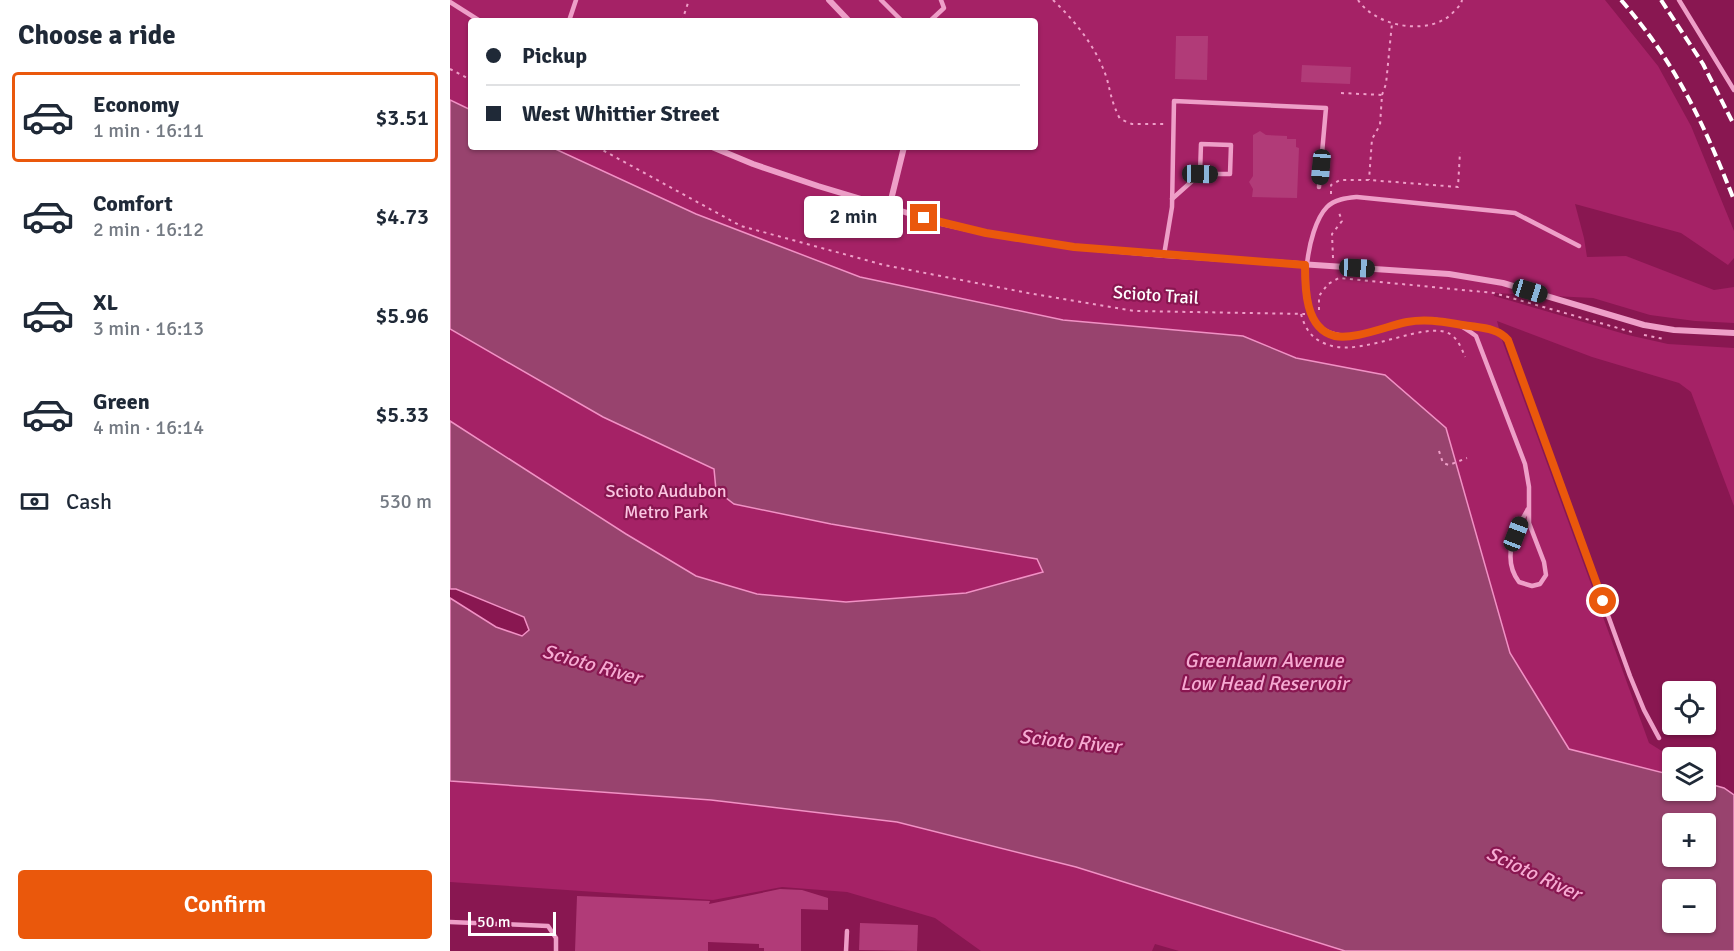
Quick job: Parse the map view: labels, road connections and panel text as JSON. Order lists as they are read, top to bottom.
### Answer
{
  "streets": {
    "path": ["Scioto Trail"]
  },
  "water": ["Greenlawn Avenue Low Head Reservoir", "Scioto River"],
  "parks": ["Scioto Audubon Metro Park"],
  "scale_bar": "50 m",
  "page": {
    "heading": "Choose a ride",
    "banner": ["Pickup", "West Whittier Street"],
    "list": [
      {
        "name": "Economy",
        "note": "1 min · 16:11",
        "value": "$3.51"
      },
      {
        "name": "Comfort",
        "note": "2 min · 16:12",
        "value": "$4.73"
      },
      {
        "name": "XL",
        "note": "3 min · 16:13",
        "value": "$5.96"
      },
      {
        "name": "Green",
        "note": "4 min · 16:14",
        "value": "$5.33"
      }
    ],
    "bubble": "2 min",
    "pay": ["Cash", "530 m"],
    "map_buttons": ["+", "−"],
    "buttons": "Confirm",
    "scale": "50 m"
  }
}
